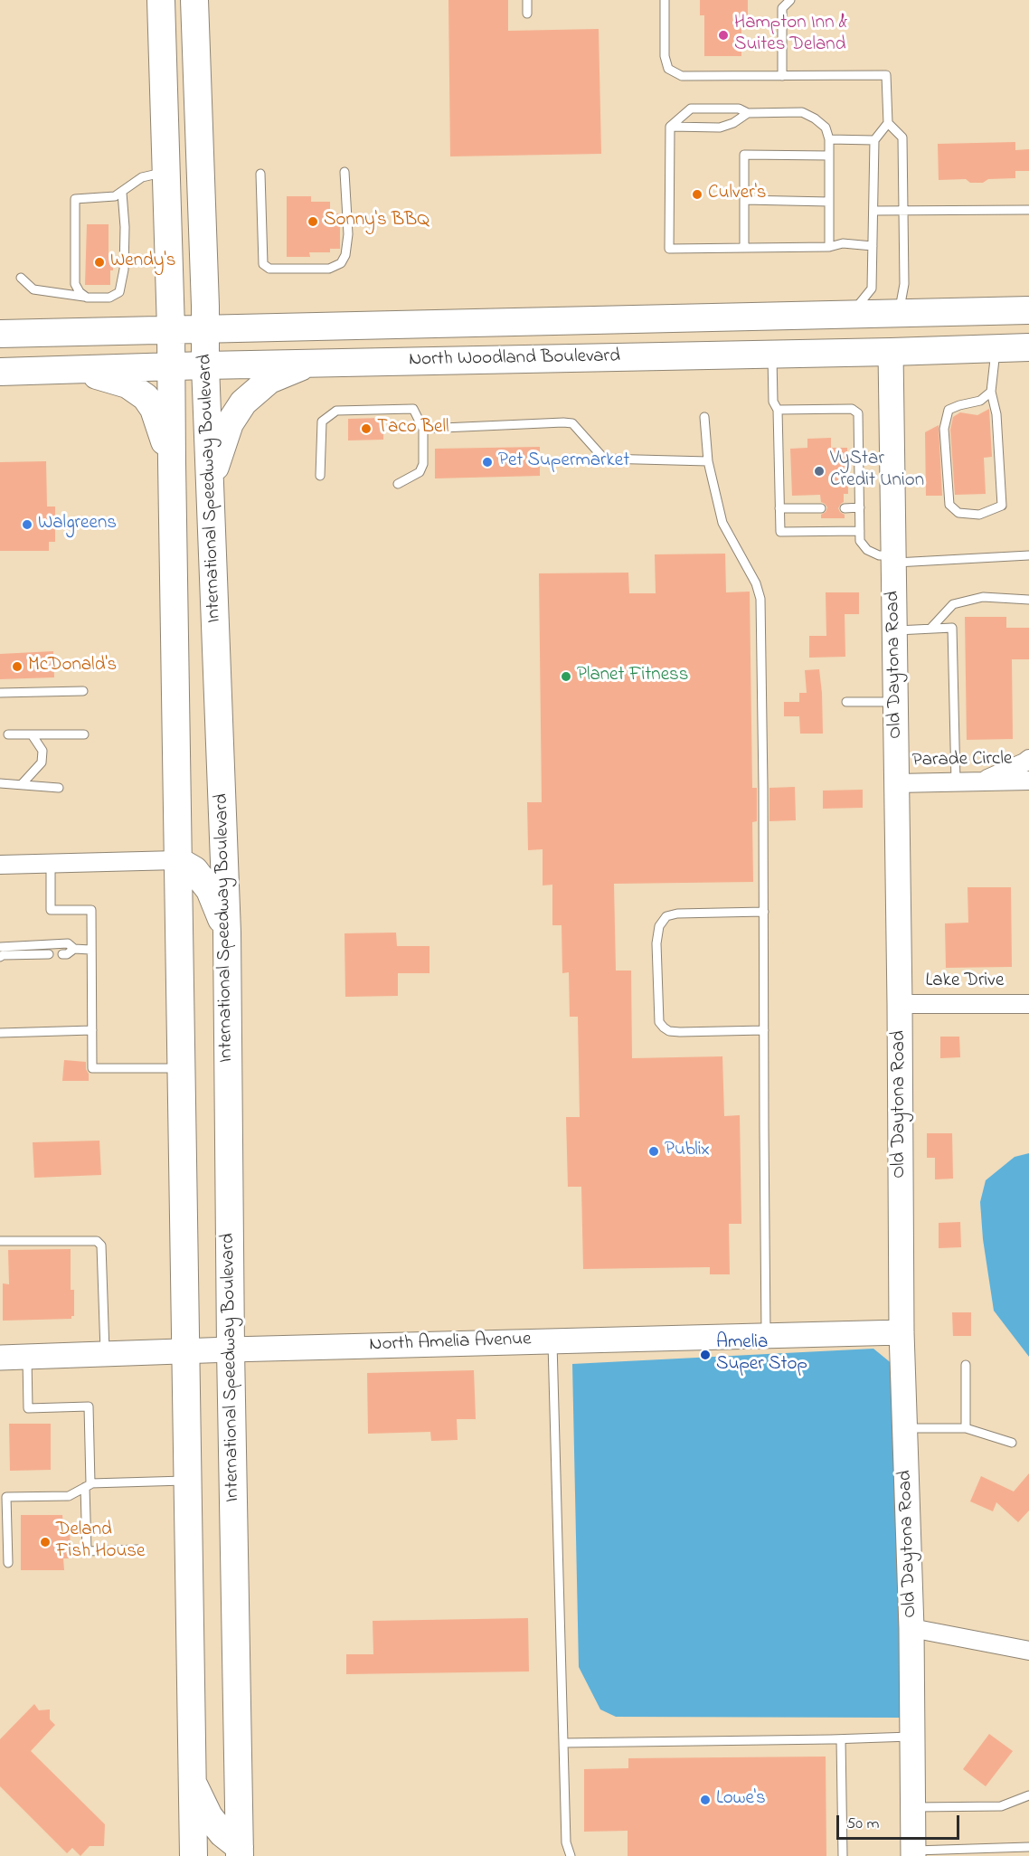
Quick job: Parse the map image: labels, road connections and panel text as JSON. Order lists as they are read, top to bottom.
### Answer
{
  "streets": {
    "main road": ["North Woodland Boulevard", "International Speedway Boulevard"],
    "street": [
      "Old Daytona Road",
      "Parade Circle",
      "Lake Drive",
      "North Amelia Avenue"
    ]
  },
  "crossings": [
    ["North Woodland Boulevard", "International Speedway Boulevard"],
    ["North Woodland Boulevard", "Old Daytona Road"],
    ["International Speedway Boulevard", "North Amelia Avenue"],
    ["Old Daytona Road", "Parade Circle"],
    ["Old Daytona Road", "Lake Drive"],
    ["Old Daytona Road", "North Amelia Avenue"]
  ],
  "places": [
    "Hampton Inn & Suites Deland",
    "Culver's",
    "Sonny's BBQ",
    "Wendy's",
    "Taco Bell",
    "Pet Supermarket",
    "VyStar Credit Union",
    "Walgreens",
    "McDonald's",
    "Planet Fitness",
    "Publix",
    "Amelia Super Stop",
    "Deland Fish House",
    "Lowe's"
  ],
  "scale_bar": "50 m"
}
